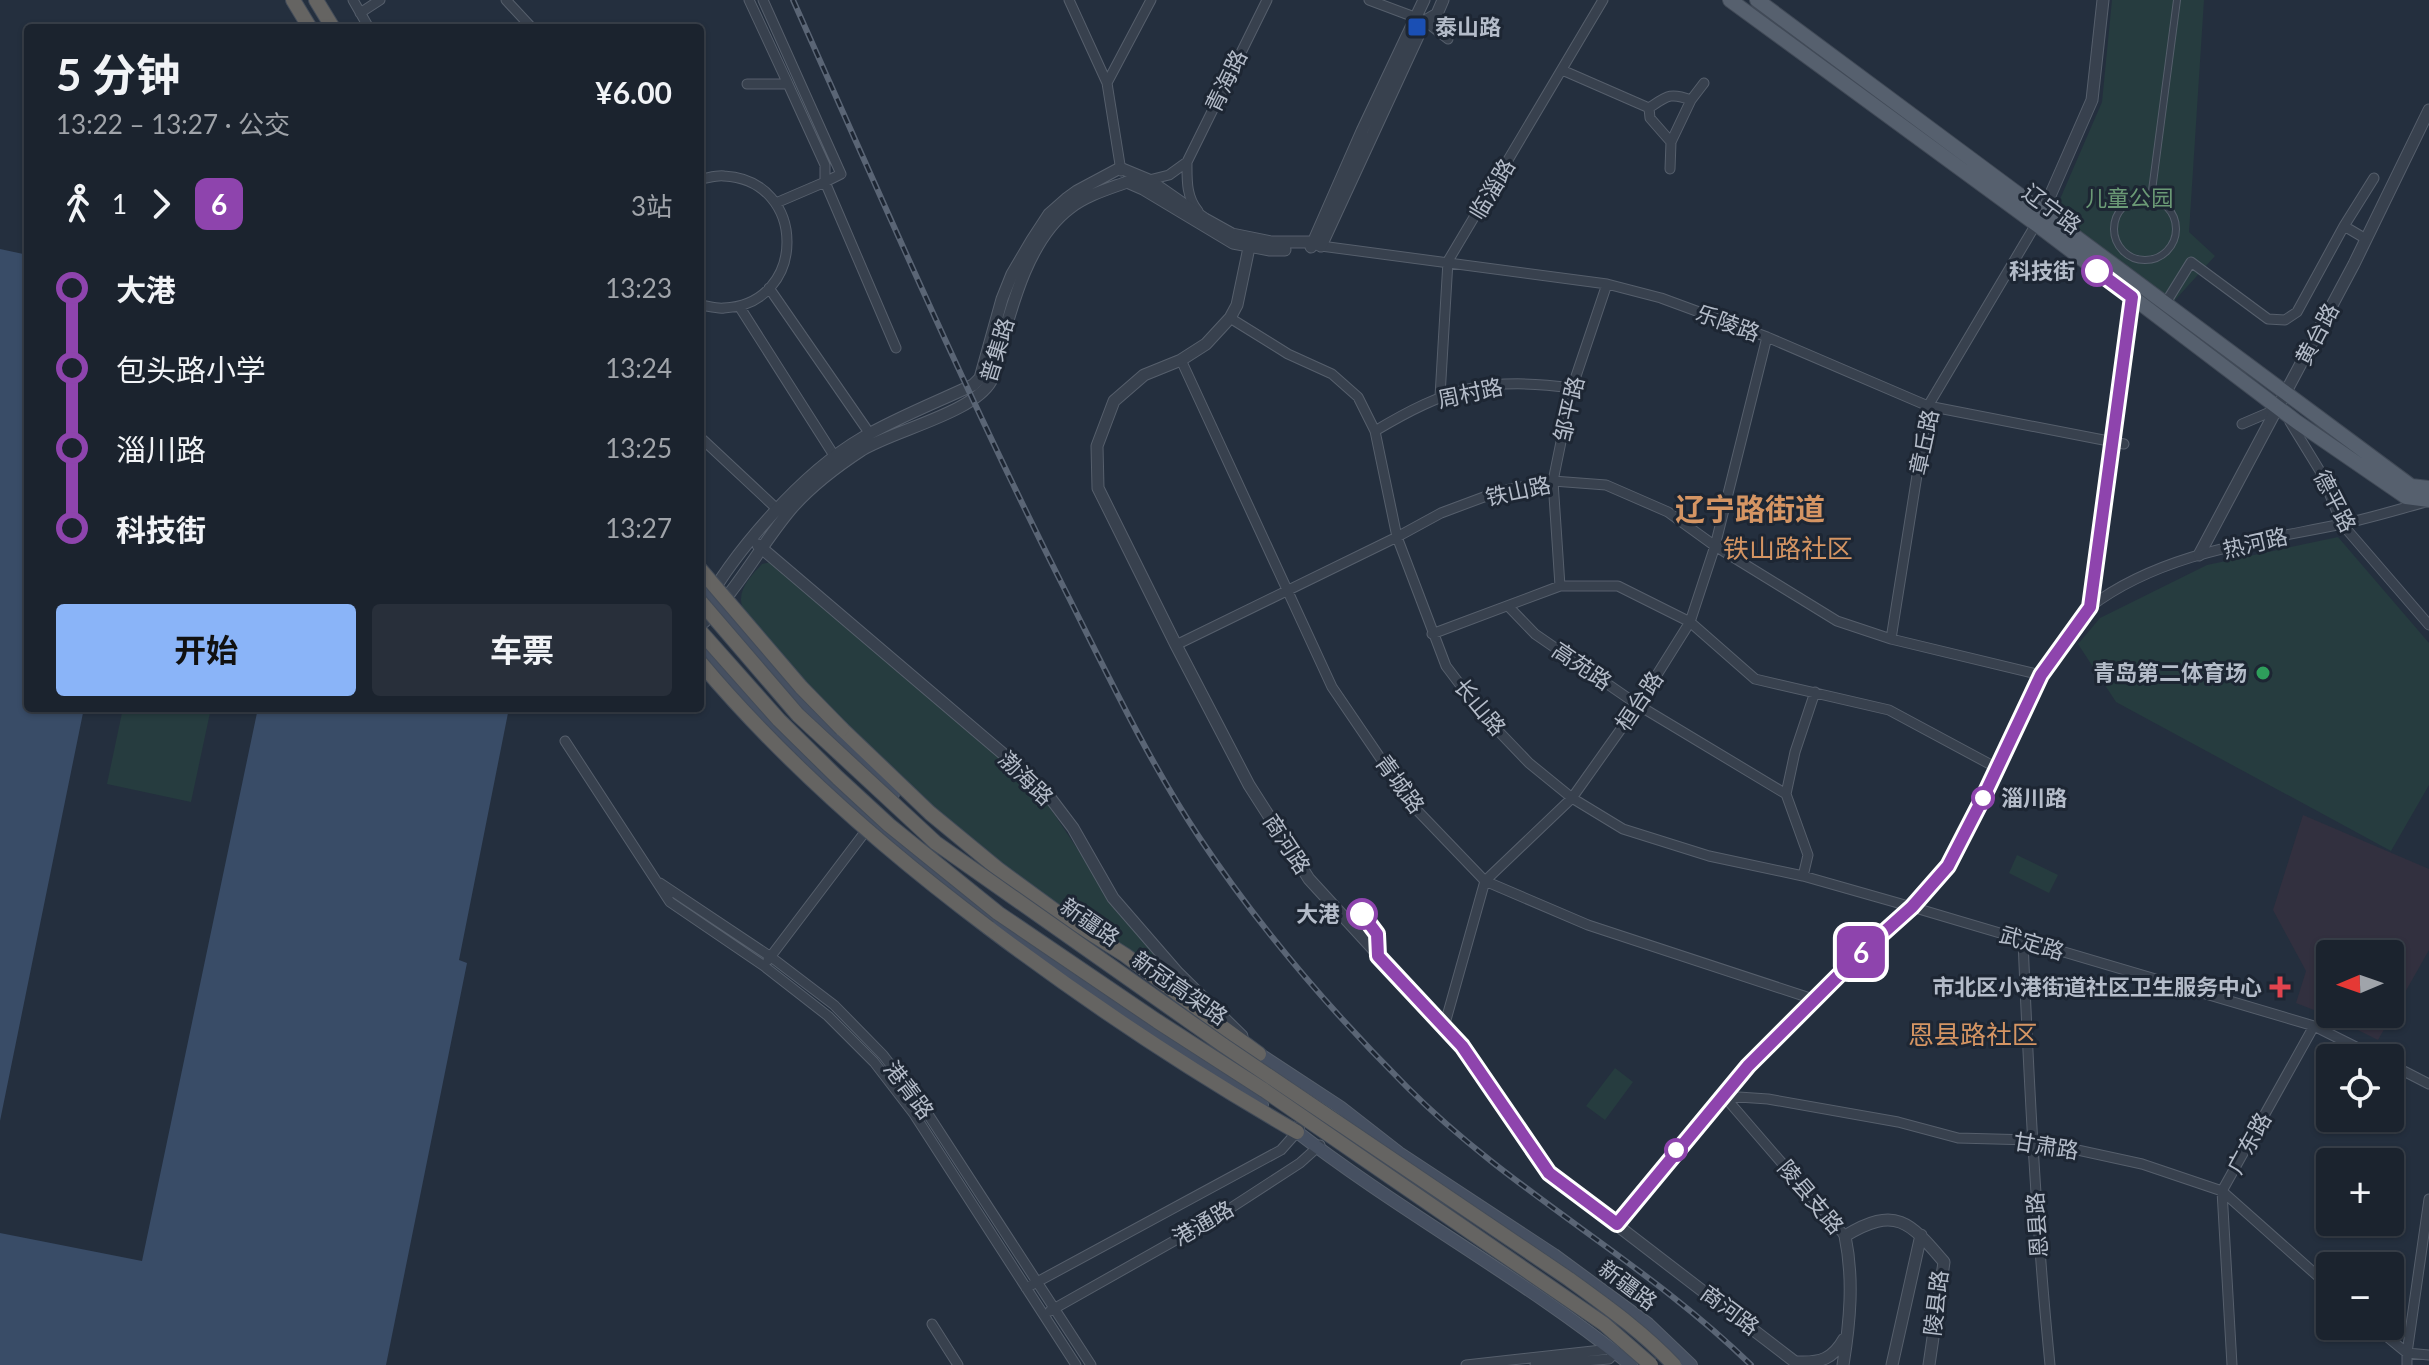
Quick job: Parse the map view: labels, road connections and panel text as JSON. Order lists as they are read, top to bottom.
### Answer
{
  "streets": {
    "highway": ["新冠高架路"],
    "main road": ["辽宁路", "新疆路"],
    "street": [
      "青海路",
      "临淄路",
      "乐陵路",
      "黄台路",
      "普集路",
      "周村路",
      "邹平路",
      "章丘路",
      "铁山路",
      "德平路",
      "热河路",
      "高苑路",
      "桓台路",
      "长山路",
      "渤海路",
      "青城路",
      "商河路",
      "武定路",
      "港青路",
      "广东路",
      "甘肃路",
      "陵县支路",
      "港通路",
      "恩县路",
      "陵县路"
    ]
  },
  "crossings": [
    ["临淄路", "乐陵路"],
    ["临淄路", "周村路"],
    ["辽宁路", "黄台路"],
    ["辽宁路", "章丘路"],
    ["辽宁路", "德平路"],
    ["辽宁路", "热河路"],
    ["乐陵路", "普集路"],
    ["乐陵路", "邹平路"],
    ["乐陵路", "章丘路"],
    ["乐陵路", "桓台路"],
    ["乐陵路", "商河路"],
    ["黄台路", "德平路"],
    ["黄台路", "热河路"],
    ["普集路", "渤海路"],
    ["普集路", "新疆路"],
    ["周村路", "邹平路"],
    ["周村路", "长山路"],
    ["邹平路", "铁山路"],
    ["章丘路", "铁山路"],
    ["铁山路", "桓台路"],
    ["铁山路", "长山路"],
    ["铁山路", "青城路"],
    ["铁山路", "商河路"],
    ["德平路", "热河路"],
    ["高苑路", "桓台路"],
    ["桓台路", "长山路"],
    ["桓台路", "青城路"],
    ["长山路", "商河路"],
    ["长山路", "武定路"],
    ["渤海路", "新疆路"],
    ["青城路", "商河路"],
    ["新疆路", "新冠高架路"],
    ["新疆路", "港通路"],
    ["武定路", "广东路"],
    ["武定路", "恩县路"],
    ["港青路", "港通路"],
    ["广东路", "甘肃路"],
    ["甘肃路", "陵县支路"],
    ["甘肃路", "恩县路"]
  ],
  "districts": ["辽宁路街道", "铁山路社区", "恩县路社区"],
  "parks": ["儿童公园"],
  "places": {
    "transit": ["泰山路"],
    "other": [
      "科技街",
      "青岛第二体育场",
      "淄川路",
      "大港"
    ],
    "health": ["市北区小港街道社区卫生服务中心"]
  },
  "lines": ["bus line 6"],
  "north": "left",
  "page": {
    "on_map": "6",
    "heading": ["5 分钟", "13:22 – 13:27 · 公交", "¥6.00"],
    "legs": ["1", "6", "3站"],
    "list": [
      {
        "name": "大港",
        "value": "13:23"
      },
      {
        "name": "包头路小学",
        "value": "13:24"
      },
      {
        "name": "淄川路",
        "value": "13:25"
      },
      {
        "name": "科技街",
        "value": "13:27"
      }
    ],
    "buttons": ["开始", "车票"],
    "map_buttons": ["+", "−"]
  }
}
